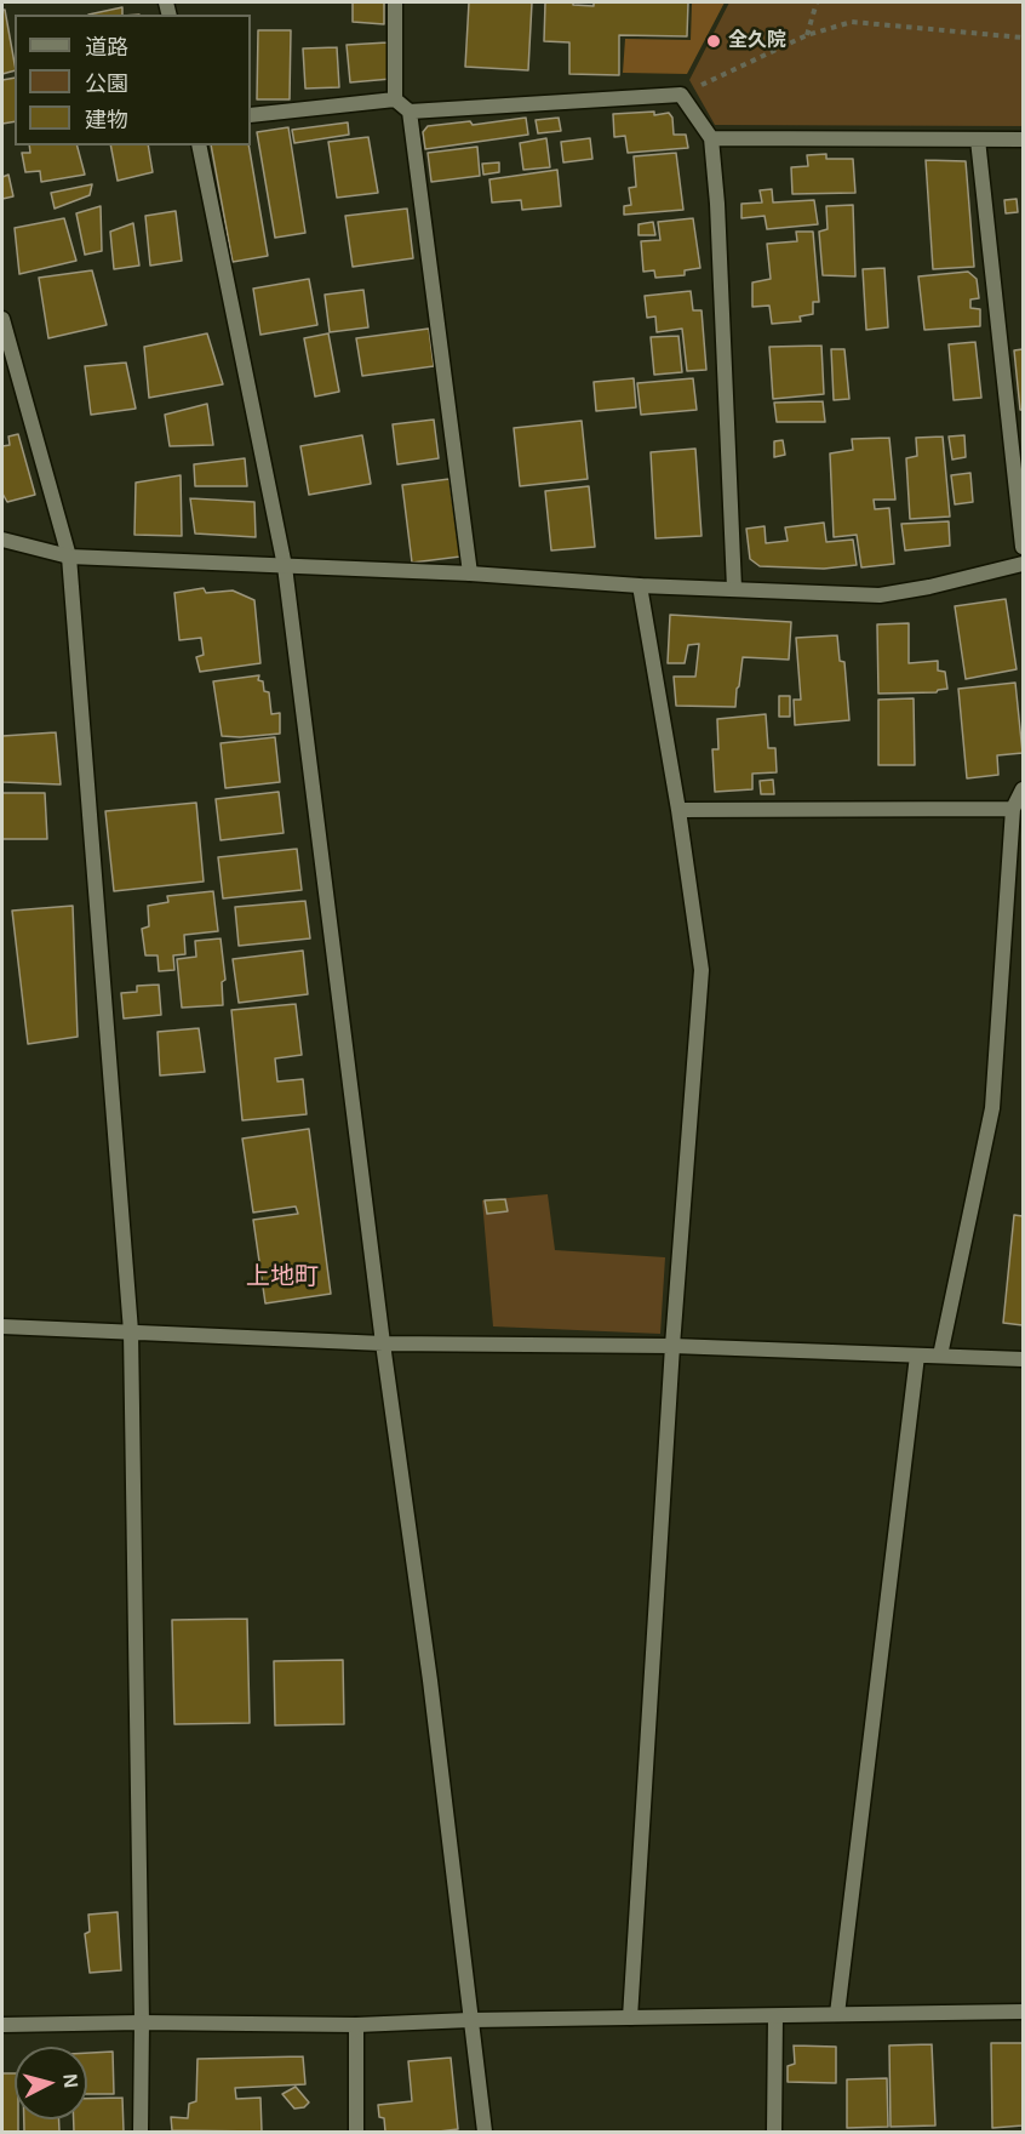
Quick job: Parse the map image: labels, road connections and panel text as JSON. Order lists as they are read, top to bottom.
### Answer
{
  "districts": ["上地町"],
  "places": ["全久院"],
  "legend": ["道路", "公園", "建物"],
  "north": "right"
}
